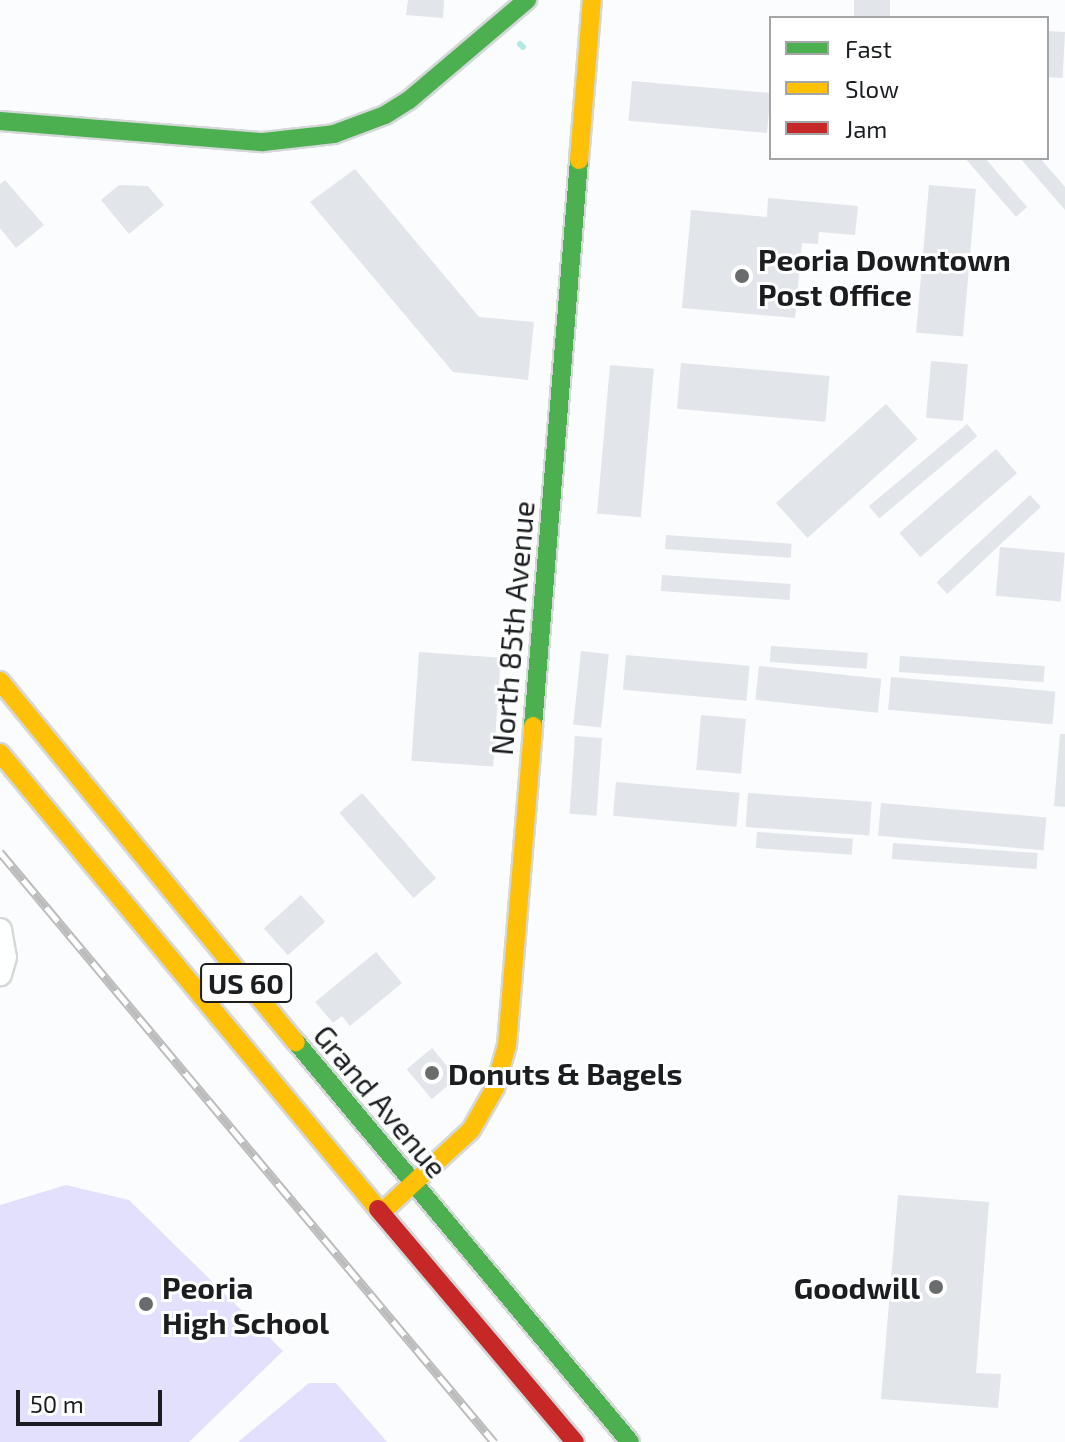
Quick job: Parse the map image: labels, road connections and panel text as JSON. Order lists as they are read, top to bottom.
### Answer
{
  "streets": {
    "main road": ["North 85th Avenue", "US 60", "Grand Avenue"]
  },
  "crossings": [
    ["North 85th Avenue", "US 60"],
    ["North 85th Avenue", "Grand Avenue"]
  ],
  "places": [
    "Peoria Downtown Post Office",
    "Donuts & Bagels",
    "Goodwill",
    "Peoria High School"
  ],
  "legend": ["Fast", "Slow", "Jam"],
  "scale_bar": "50 m"
}
